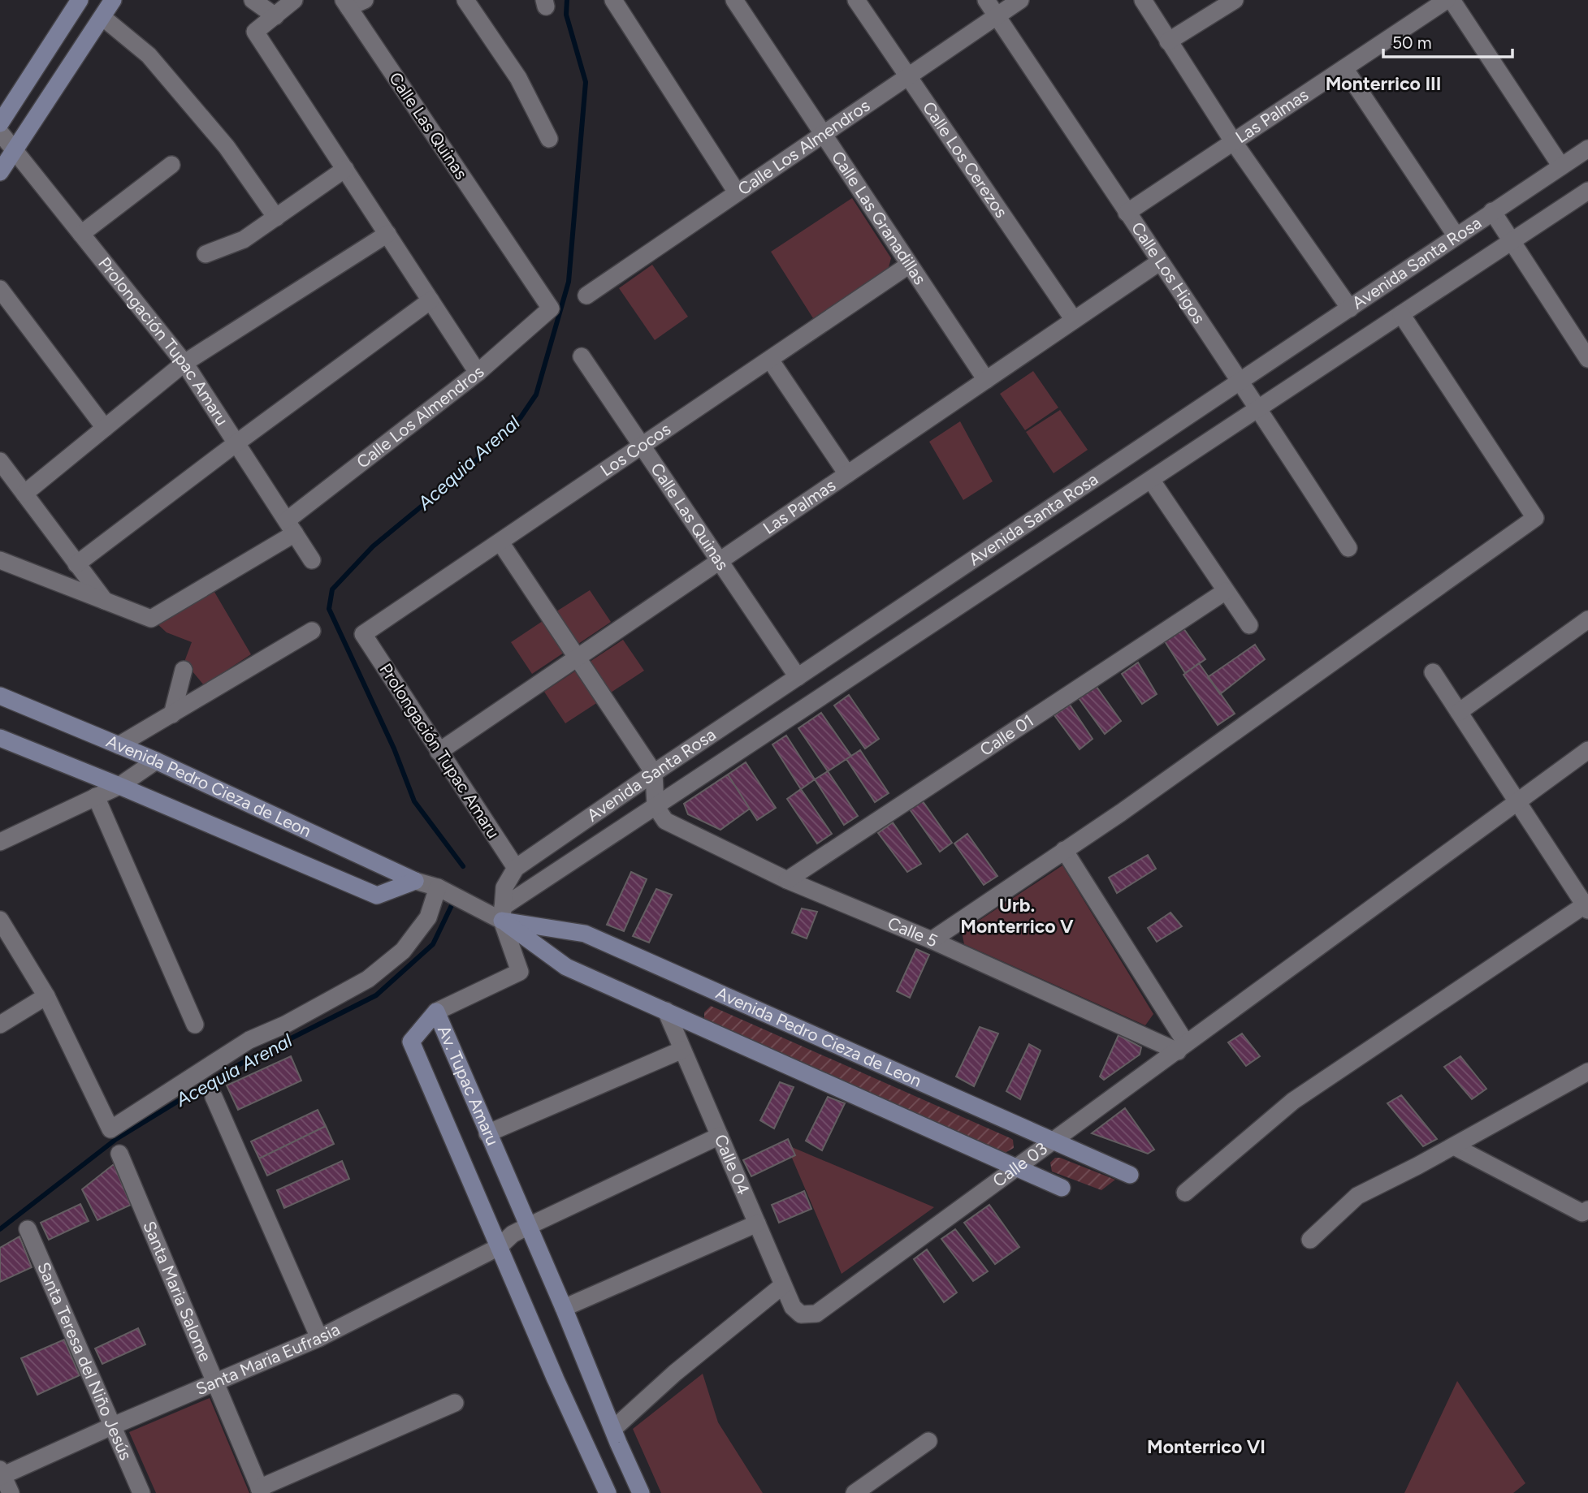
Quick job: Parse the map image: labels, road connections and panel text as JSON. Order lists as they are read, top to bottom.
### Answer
{
  "streets": {
    "street": [
      "Las Palmas",
      "Calle Las Quinas",
      "Calle Los Almendros",
      "Calle Los Cerezos",
      "Calle Las Granadillas",
      "Avenida Santa Rosa",
      "Calle Los Higos",
      "Prolongación Tupac Amaru",
      "Los Cocos",
      "Calle 01",
      "Avenida Pedro Cieza de Leon",
      "Calle 5",
      "Av. Tupac Amaru",
      "Calle 03",
      "Calle 04",
      "Santa Maria Salome",
      "Santa Maria Eufrasia",
      "Santa Teresa del Niño Jesús"
    ]
  },
  "crossings": [
    ["Las Palmas", "Calle Las Quinas"],
    ["Las Palmas", "Calle Los Cerezos"],
    ["Las Palmas", "Calle Las Granadillas"],
    ["Las Palmas", "Calle Los Higos"],
    ["Las Palmas", "Prolongación Tupac Amaru"],
    ["Calle Las Quinas", "Calle Los Almendros"],
    ["Calle Las Quinas", "Avenida Santa Rosa"],
    ["Calle Las Quinas", "Los Cocos"],
    ["Calle Los Almendros", "Calle Los Cerezos"],
    ["Calle Los Almendros", "Calle Las Granadillas"],
    ["Calle Los Almendros", "Calle Los Higos"],
    ["Calle Los Almendros", "Prolongación Tupac Amaru"],
    ["Calle Las Granadillas", "Los Cocos"],
    ["Avenida Santa Rosa", "Calle Los Higos"],
    ["Avenida Santa Rosa", "Prolongación Tupac Amaru"],
    ["Avenida Santa Rosa", "Avenida Pedro Cieza de Leon"],
    ["Avenida Santa Rosa", "Calle 5"],
    ["Prolongación Tupac Amaru", "Los Cocos"],
    ["Calle 01", "Calle 5"],
    ["Avenida Pedro Cieza de Leon", "Calle 03"],
    ["Avenida Pedro Cieza de Leon", "Calle 04"],
    ["Calle 5", "Calle 03"],
    ["Av. Tupac Amaru", "Santa Maria Eufrasia"],
    ["Calle 03", "Calle 04"],
    ["Calle 04", "Santa Maria Eufrasia"],
    ["Santa Maria Salome", "Santa Maria Eufrasia"],
    ["Santa Maria Eufrasia", "Santa Teresa del Niño Jesús"]
  ],
  "districts": ["Monterrico III", "Urb. Monterrico V", "Monterrico VI"],
  "water": ["Acequia Arenal"],
  "scale_bar": "50 m"
}
